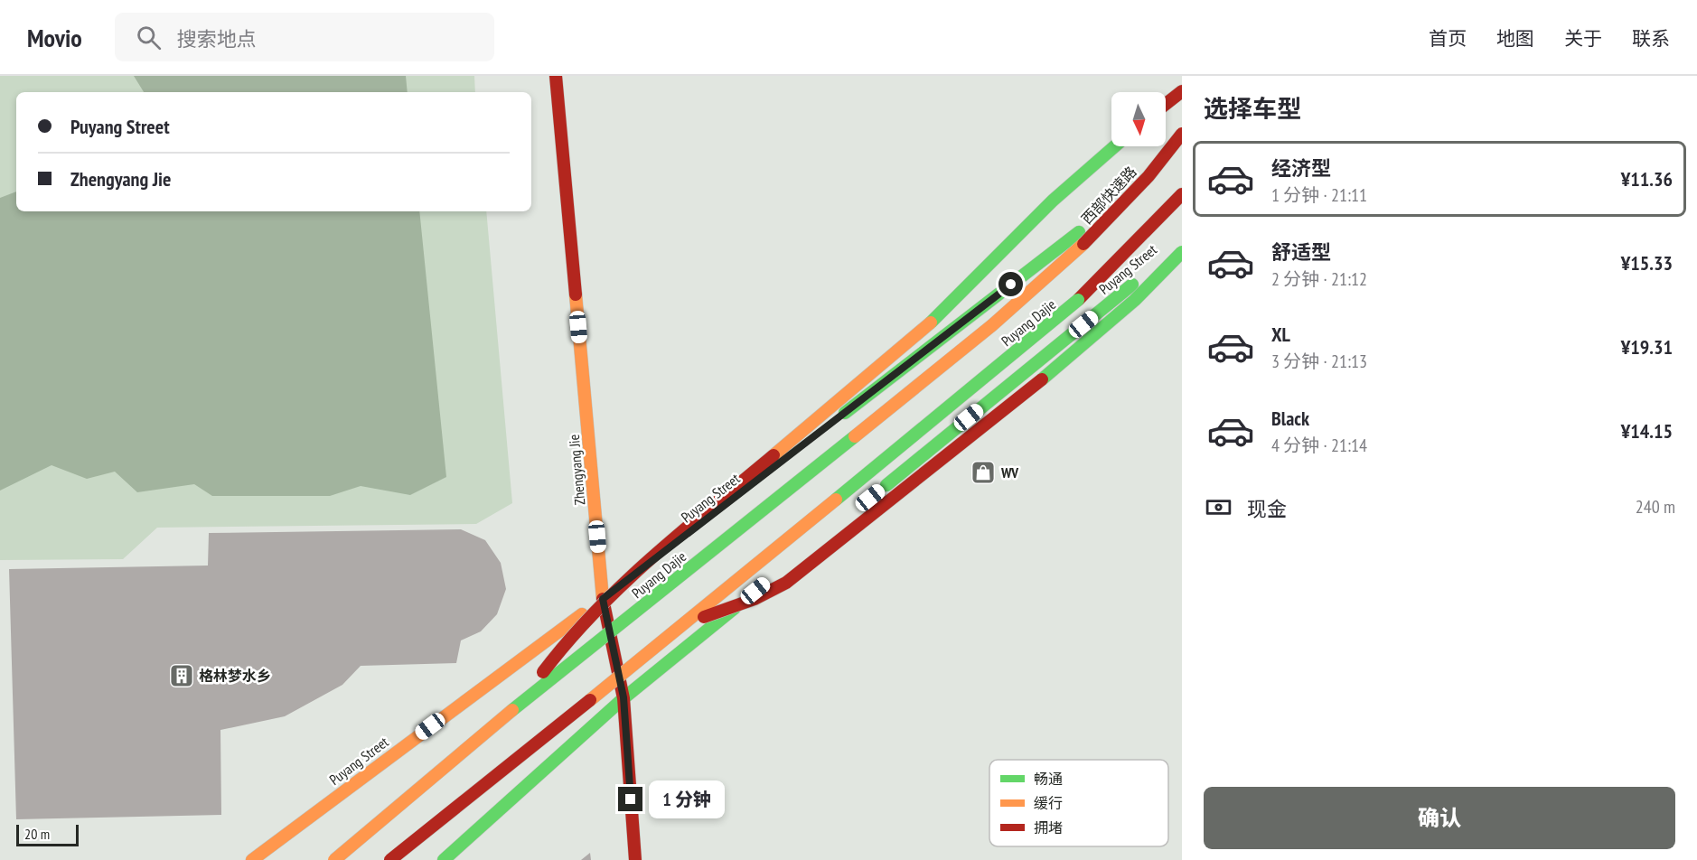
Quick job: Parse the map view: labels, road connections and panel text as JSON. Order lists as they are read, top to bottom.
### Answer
{
  "streets": {
    "main road": [
      "西部快速路",
      "Puyang Street",
      "Puyang Dajie",
      "Zhengyang Jie"
    ]
  },
  "crossings": [
    ["Puyang Street", "Zhengyang Jie"]
  ],
  "places": {
    "shop": ["WV"],
    "building": ["格林梦水乡"]
  },
  "legend": ["畅通", "缓行", "拥堵"],
  "scale_bar": "20 m",
  "north": "bottom",
  "page": {
    "header": "Movio",
    "search": "搜索地点",
    "nav": [
      "首页",
      "地图",
      "关于",
      "联系"
    ],
    "heading": "选择车型",
    "banner": ["Puyang Street", "Zhengyang Jie"],
    "list": [
      {
        "name": "经济型",
        "note": "1 分钟 · 21:11",
        "value": "¥11.36"
      },
      {
        "name": "舒适型",
        "note": "2 分钟 · 21:12",
        "value": "¥15.33"
      },
      {
        "name": "XL",
        "note": "3 分钟 · 21:13",
        "value": "¥19.31"
      },
      {
        "name": "Black",
        "note": "4 分钟 · 21:14",
        "value": "¥14.15"
      }
    ],
    "pay": ["现金", "240 m"],
    "buttons": "确认",
    "bubble": "1 分钟",
    "scale": "20 m"
  }
}
